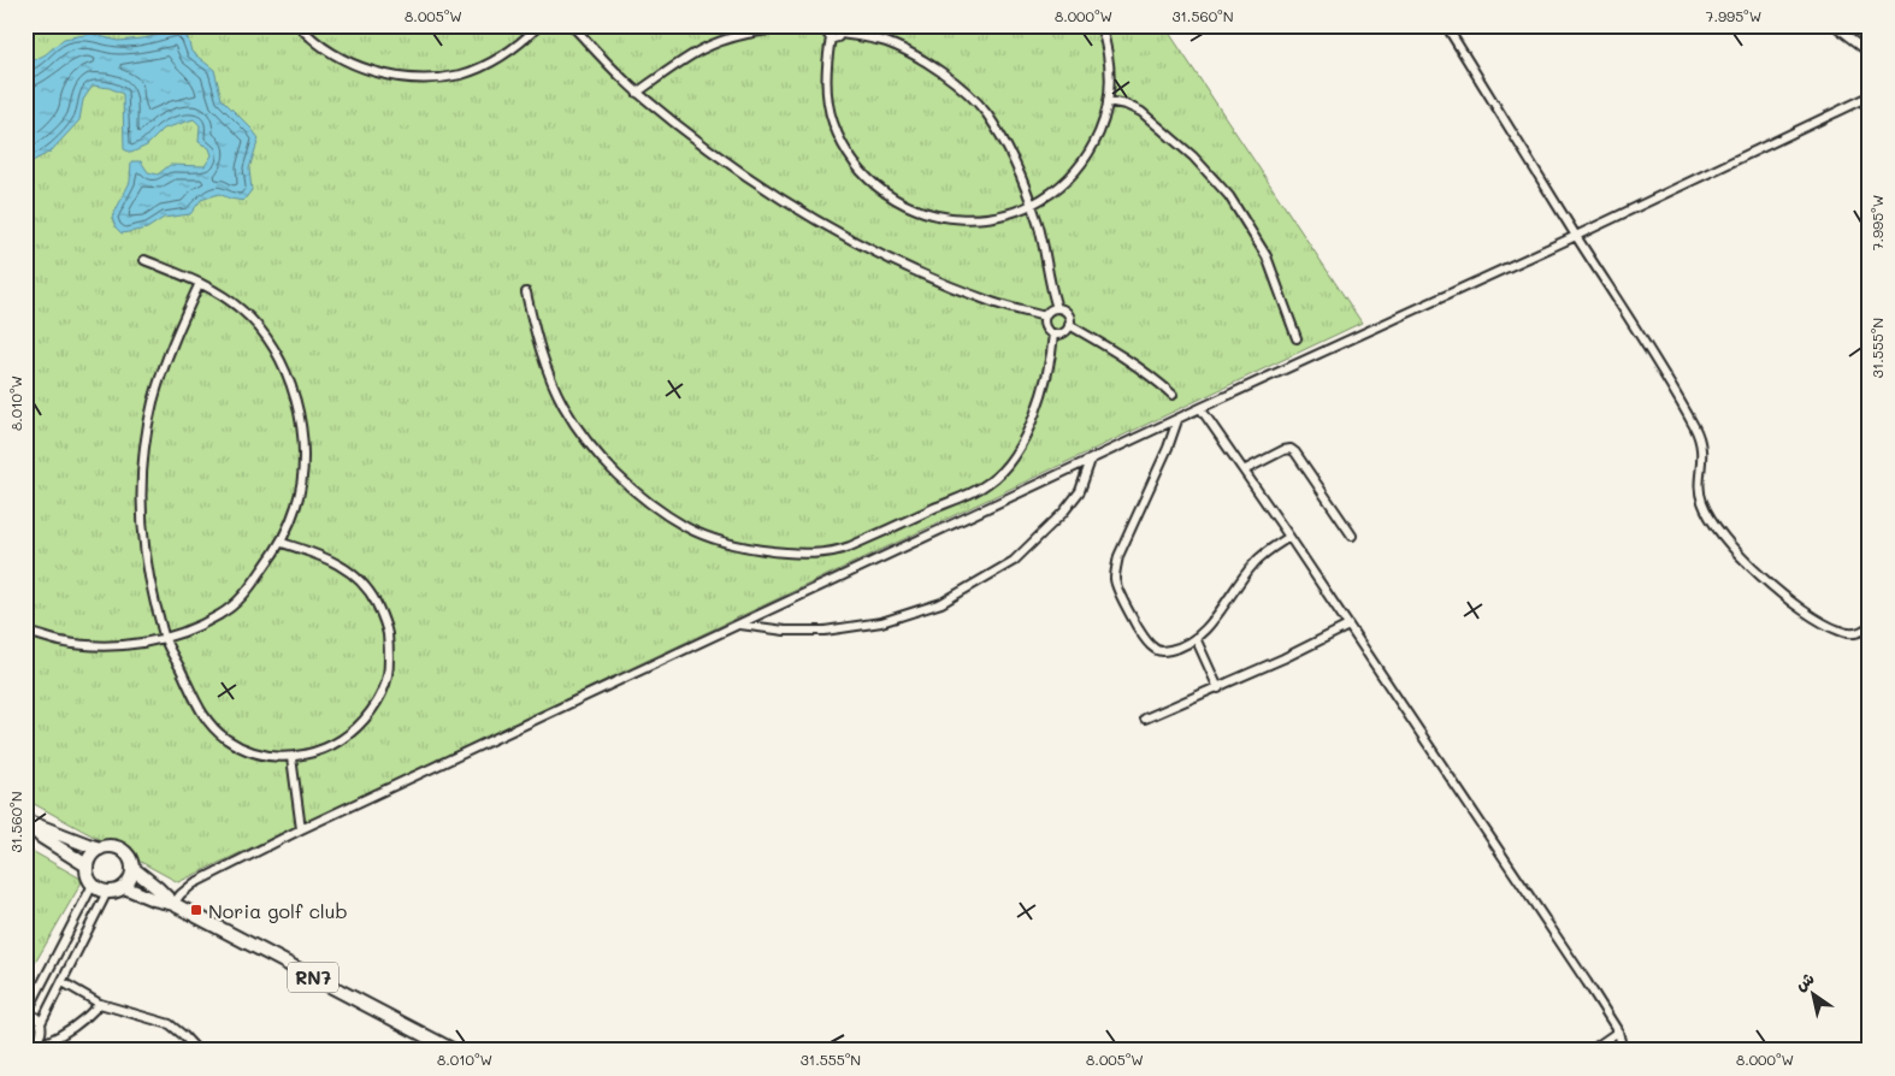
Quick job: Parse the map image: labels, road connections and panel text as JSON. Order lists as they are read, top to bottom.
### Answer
{
  "streets": {
    "main road": ["RN7"]
  },
  "places": {
    "transit": ["Noria golf club"]
  },
  "north": "top left",
  "coordinates": [
    "8.005°W",
    "8.000°W",
    "31.560°N",
    "7.995°W",
    "31.555°N",
    "8.010°W"
  ]
}
